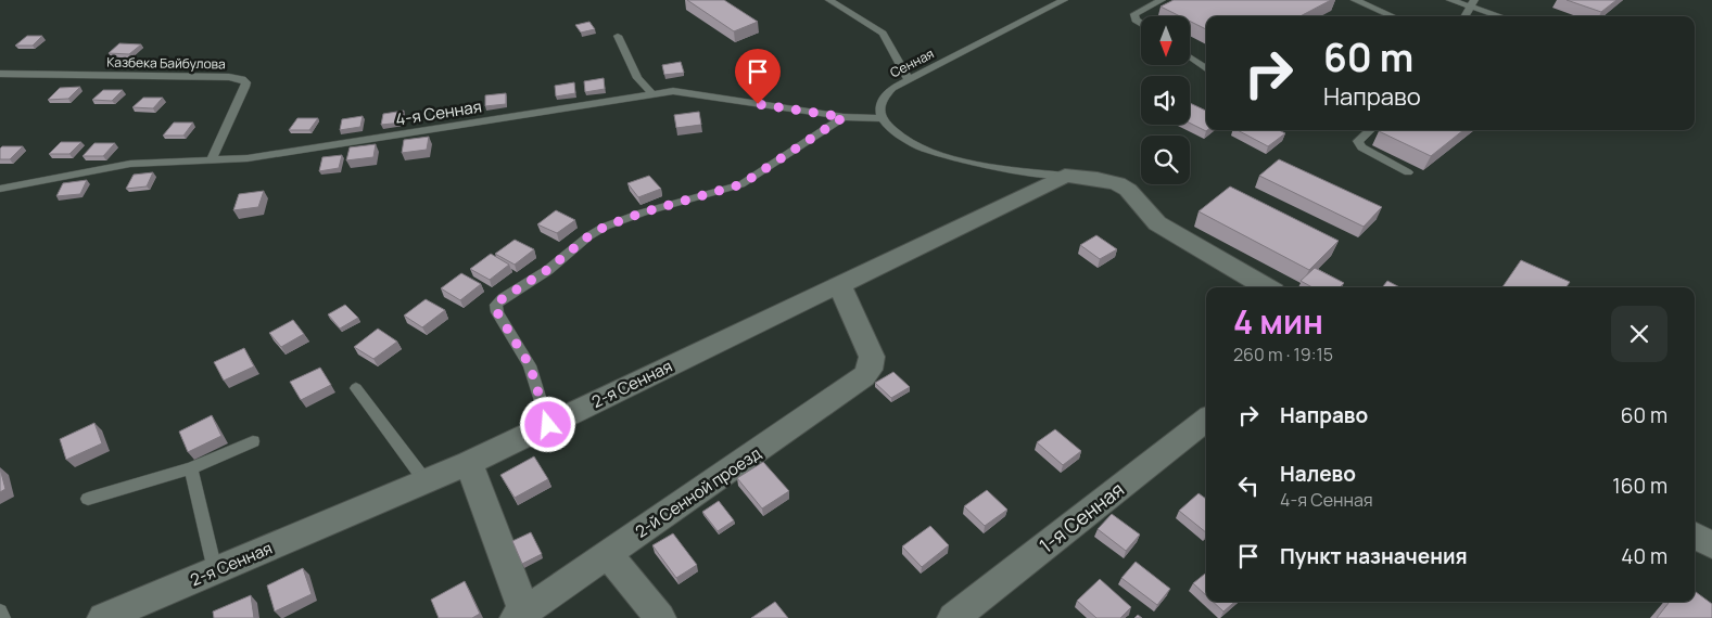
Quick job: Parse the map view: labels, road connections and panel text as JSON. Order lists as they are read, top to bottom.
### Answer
{
  "streets": {
    "street": ["2-я Сенная", "2-й Сенной проезд", "1-я Сенная"],
    "lane": ["Казбека Байбулова", "Сенная", "4-я Сенная"]
  },
  "crossings": [
    ["Казбека Байбулова", "4-я Сенная"],
    ["Сенная", "4-я Сенная"],
    ["2-я Сенная", "2-й Сенной проезд"]
  ],
  "north": "bottom",
  "page": {
    "turn": ["60 m", "Направо"],
    "heading": ["4 мин", "260 m · 19:15"],
    "list": [
      {
        "name": "Направо",
        "value": "60 m"
      },
      {
        "name": "Налево",
        "note": "4-я Сенная",
        "value": "160 m"
      },
      {
        "name": "Пункт назначения",
        "value": "40 m"
      }
    ]
  }
}
